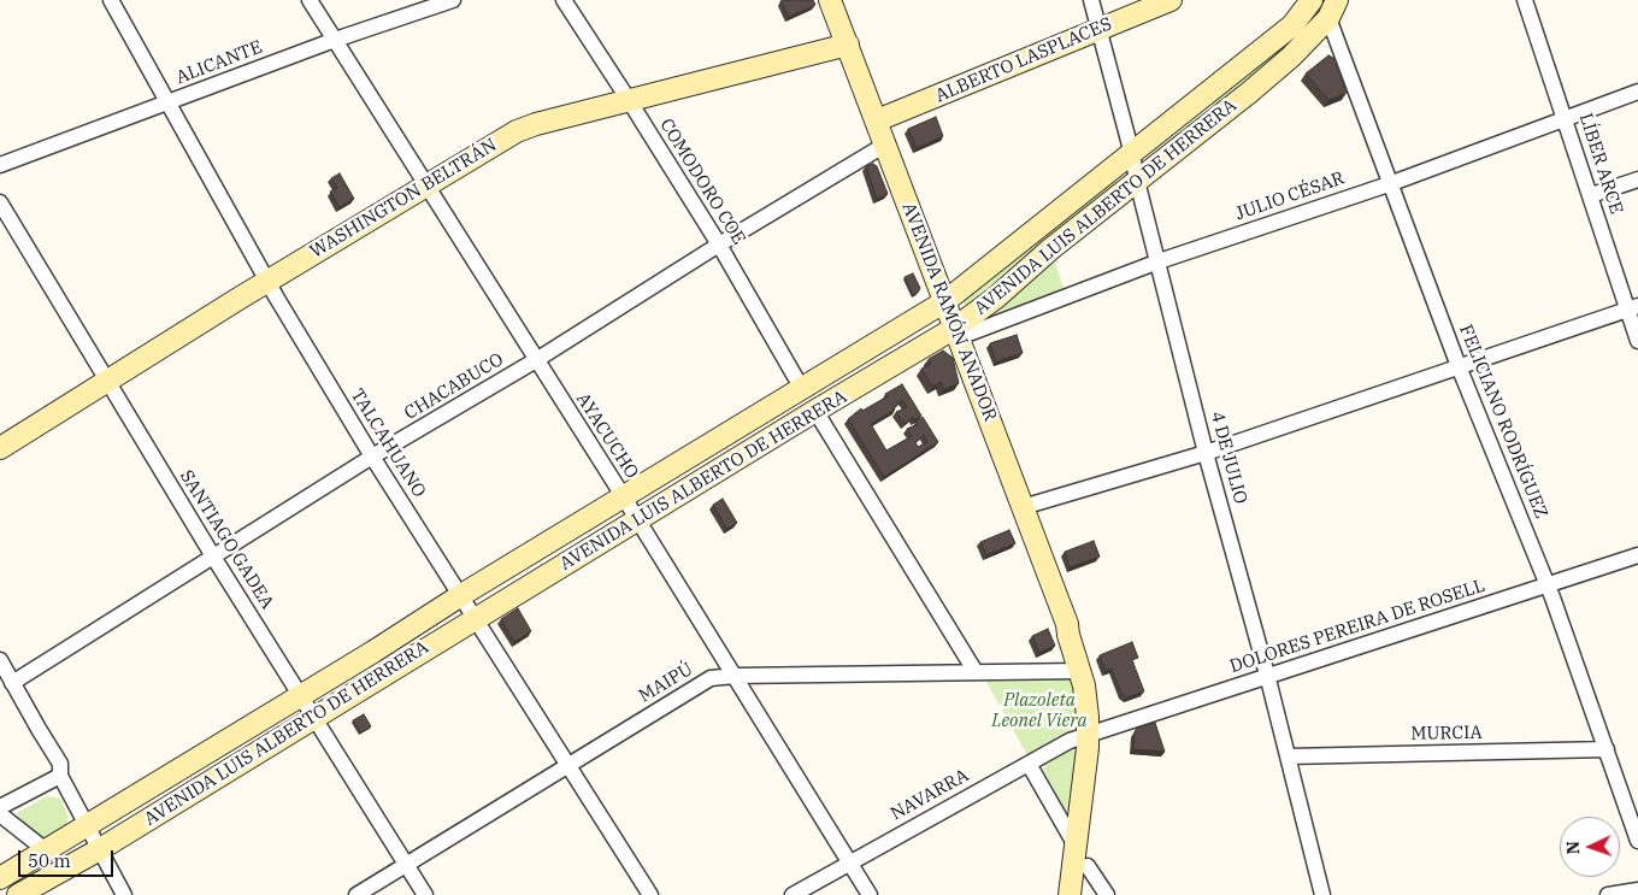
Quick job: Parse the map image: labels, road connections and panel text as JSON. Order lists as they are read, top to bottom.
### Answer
{
  "streets": {
    "main road": [
      "ALBERTO LASPLACES",
      "WASHINGTON BELTRÁN",
      "AVENIDA LUIS ALBERTO DE HERRERA",
      "AVENIDA RAMÓN ANADOR"
    ],
    "street": [
      "ALICANTE",
      "LÍBER ARCE",
      "COMODORO COE",
      "JULIO CÉSAR",
      "CHACABUCO",
      "FELICIANO RODRÍGUEZ",
      "AYACUCHO",
      "TALCAHUANO",
      "4 DE JULIO",
      "SANTIAGO GADEA",
      "DOLORES PEREIRA DE ROSELL",
      "MAIPÚ",
      "MURCIA",
      "NAVARRA"
    ]
  },
  "crossings": [
    ["ALBERTO LASPLACES", "AVENIDA RAMÓN ANADOR"],
    ["ALBERTO LASPLACES", "4 DE JULIO"],
    ["ALICANTE", "AYACUCHO"],
    ["ALICANTE", "TALCAHUANO"],
    ["LÍBER ARCE", "JULIO CÉSAR"],
    ["COMODORO COE", "WASHINGTON BELTRÁN"],
    ["COMODORO COE", "AVENIDA LUIS ALBERTO DE HERRERA"],
    ["COMODORO COE", "CHACABUCO"],
    ["JULIO CÉSAR", "AVENIDA LUIS ALBERTO DE HERRERA"],
    ["JULIO CÉSAR", "AVENIDA RAMÓN ANADOR"],
    ["JULIO CÉSAR", "FELICIANO RODRÍGUEZ"],
    ["JULIO CÉSAR", "4 DE JULIO"],
    ["WASHINGTON BELTRÁN", "AVENIDA RAMÓN ANADOR"],
    ["WASHINGTON BELTRÁN", "AYACUCHO"],
    ["WASHINGTON BELTRÁN", "TALCAHUANO"],
    ["WASHINGTON BELTRÁN", "SANTIAGO GADEA"],
    ["AVENIDA LUIS ALBERTO DE HERRERA", "AVENIDA RAMÓN ANADOR"],
    ["AVENIDA LUIS ALBERTO DE HERRERA", "FELICIANO RODRÍGUEZ"],
    ["AVENIDA LUIS ALBERTO DE HERRERA", "AYACUCHO"],
    ["AVENIDA LUIS ALBERTO DE HERRERA", "TALCAHUANO"],
    ["AVENIDA LUIS ALBERTO DE HERRERA", "4 DE JULIO"],
    ["AVENIDA LUIS ALBERTO DE HERRERA", "SANTIAGO GADEA"],
    ["AVENIDA RAMÓN ANADOR", "CHACABUCO"],
    ["AVENIDA RAMÓN ANADOR", "DOLORES PEREIRA DE ROSELL"],
    ["AVENIDA RAMÓN ANADOR", "MAIPÚ"],
    ["AVENIDA RAMÓN ANADOR", "NAVARRA"],
    ["CHACABUCO", "AYACUCHO"],
    ["CHACABUCO", "TALCAHUANO"],
    ["CHACABUCO", "SANTIAGO GADEA"],
    ["FELICIANO RODRÍGUEZ", "DOLORES PEREIRA DE ROSELL"],
    ["FELICIANO RODRÍGUEZ", "MURCIA"],
    ["AYACUCHO", "MAIPÚ"],
    ["AYACUCHO", "NAVARRA"],
    ["TALCAHUANO", "MAIPÚ"],
    ["4 DE JULIO", "DOLORES PEREIRA DE ROSELL"],
    ["4 DE JULIO", "MURCIA"],
    ["SANTIAGO GADEA", "MAIPÚ"],
    ["DOLORES PEREIRA DE ROSELL", "NAVARRA"]
  ],
  "parks": ["Plazoleta Leonel Viera"],
  "scale_bar": "50 m",
  "north": "left"
}
